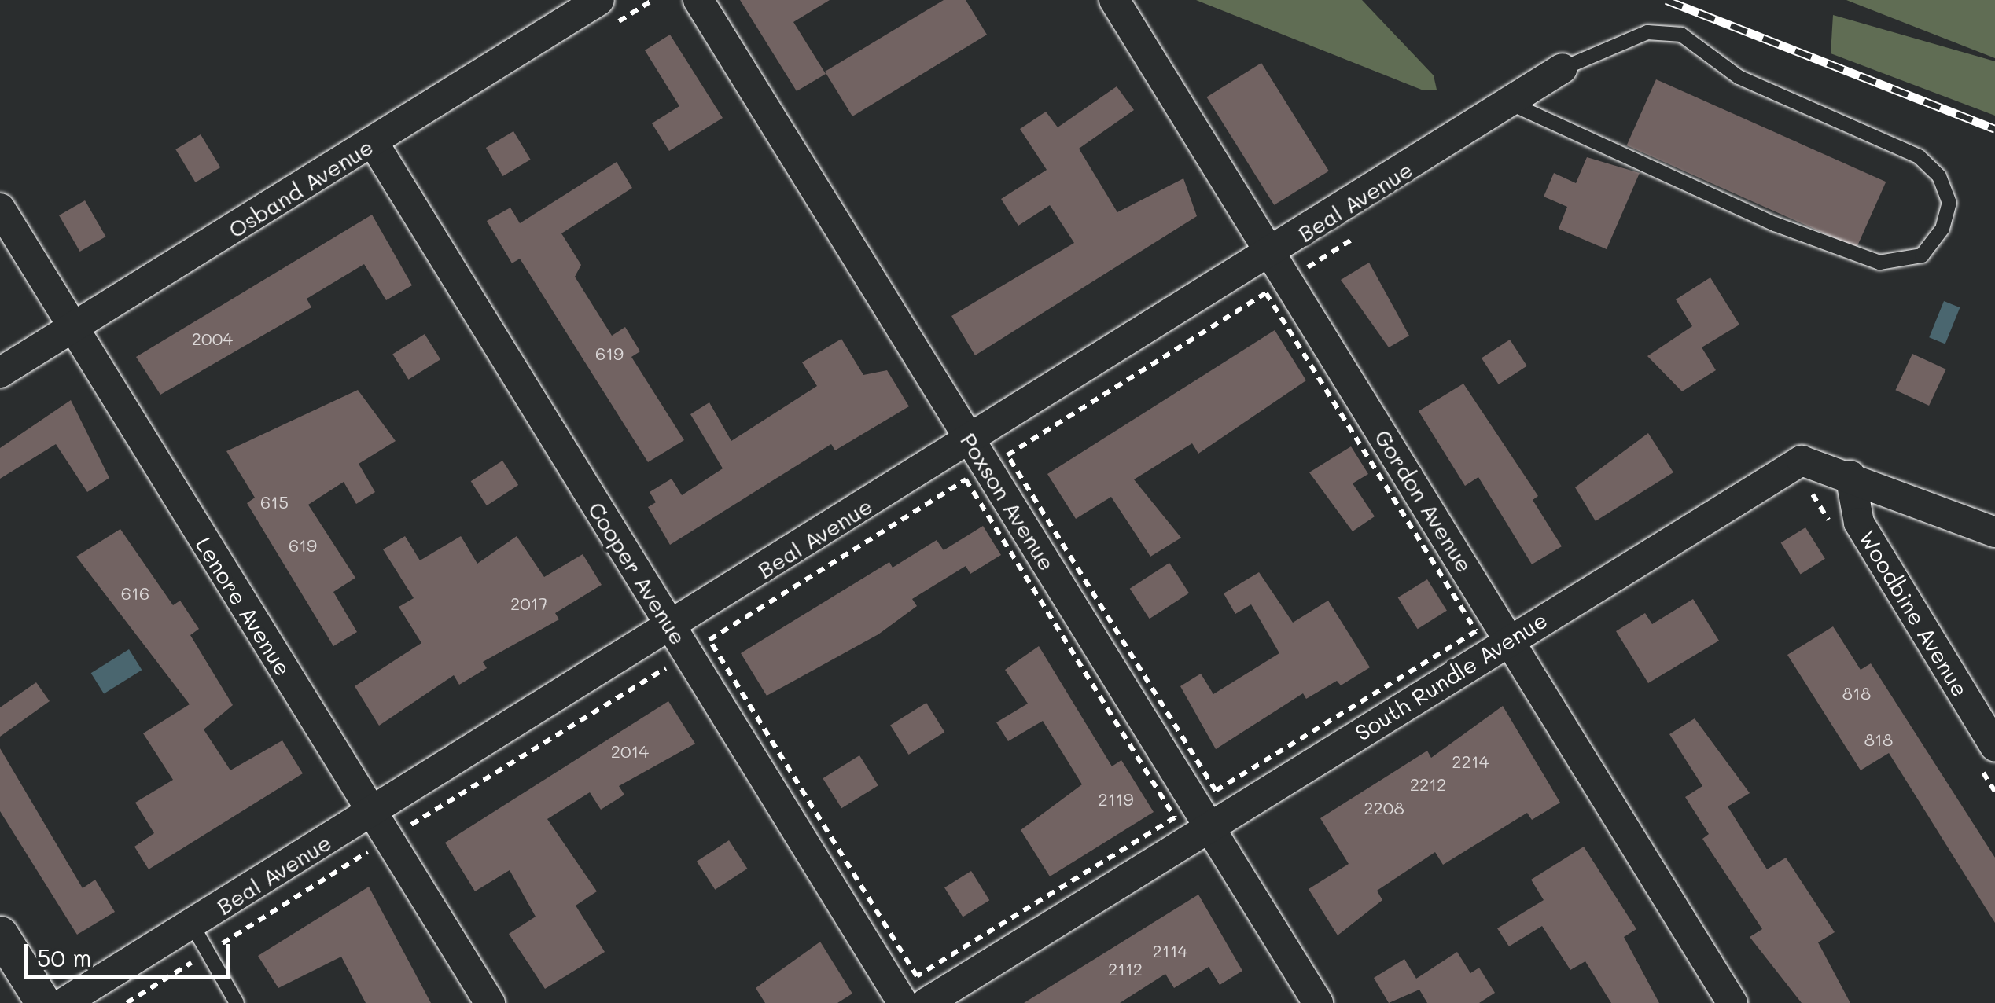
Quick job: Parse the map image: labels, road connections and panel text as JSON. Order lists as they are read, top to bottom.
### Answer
{
  "streets": {
    "street": [
      "Osband Avenue",
      "Beal Avenue",
      "Gordon Avenue",
      "Poxson Avenue",
      "Cooper Avenue",
      "Lenore Avenue",
      "Woodbine Avenue",
      "South Rundle Avenue"
    ]
  },
  "crossings": [
    ["Osband Avenue", "Cooper Avenue"],
    ["Osband Avenue", "Lenore Avenue"],
    ["Beal Avenue", "Gordon Avenue"],
    ["Beal Avenue", "Poxson Avenue"],
    ["Beal Avenue", "Cooper Avenue"],
    ["Beal Avenue", "Lenore Avenue"],
    ["Gordon Avenue", "South Rundle Avenue"],
    ["Poxson Avenue", "South Rundle Avenue"],
    ["Woodbine Avenue", "South Rundle Avenue"]
  ],
  "house_numbers": [
    "2004",
    "619",
    "615",
    "619",
    "616",
    "2017",
    "818",
    "818",
    "2014",
    "2214",
    "2212",
    "2119",
    "2208",
    "2114",
    "2112"
  ],
  "scale_bar": "50 m"
}
